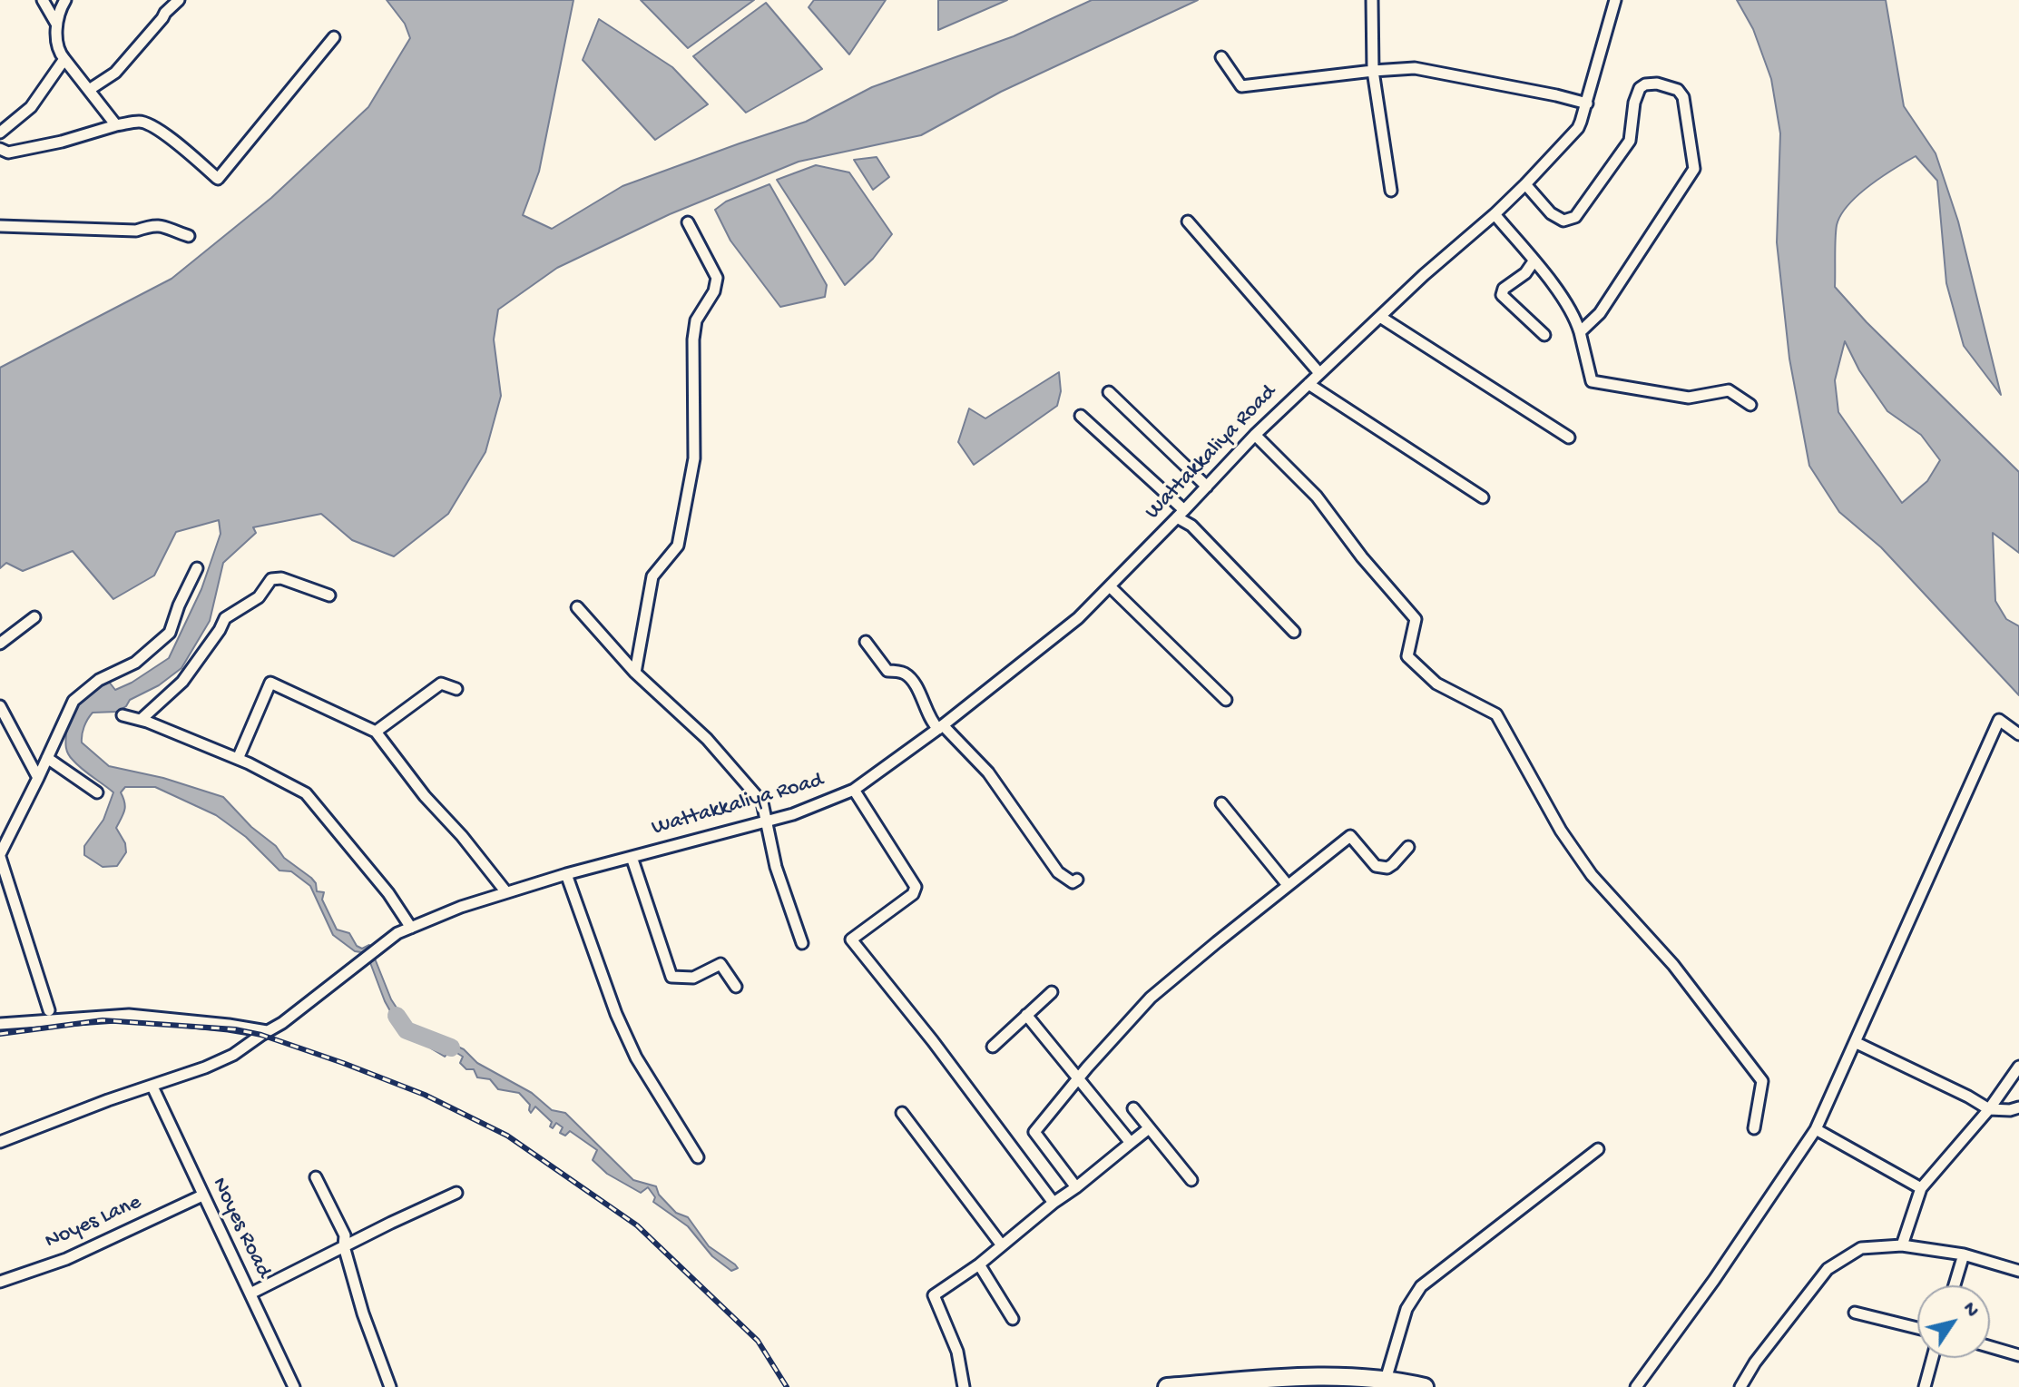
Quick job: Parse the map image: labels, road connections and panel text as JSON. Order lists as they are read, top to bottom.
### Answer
{
  "streets": {
    "street": ["Wattakkaliya Road", "Noyes Lane", "Noyes Road"]
  },
  "crossings": [
    ["Wattakkaliya Road", "Noyes Road"],
    ["Noyes Lane", "Noyes Road"]
  ],
  "north": "top right"
}
